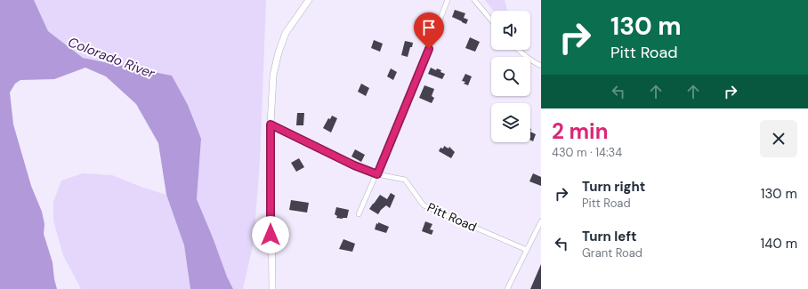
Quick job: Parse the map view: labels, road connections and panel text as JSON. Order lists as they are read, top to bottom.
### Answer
{
  "streets": {
    "street": ["Pitt Road"]
  },
  "water": ["Colorado River"],
  "page": {
    "turn": ["130 m", "Pitt Road"],
    "heading": ["2 min", "430 m · 14:34"],
    "list": [
      {
        "name": "Turn right",
        "note": "Pitt Road",
        "value": "130 m"
      },
      {
        "name": "Turn left",
        "note": "Grant Road",
        "value": "140 m"
      }
    ]
  }
}
